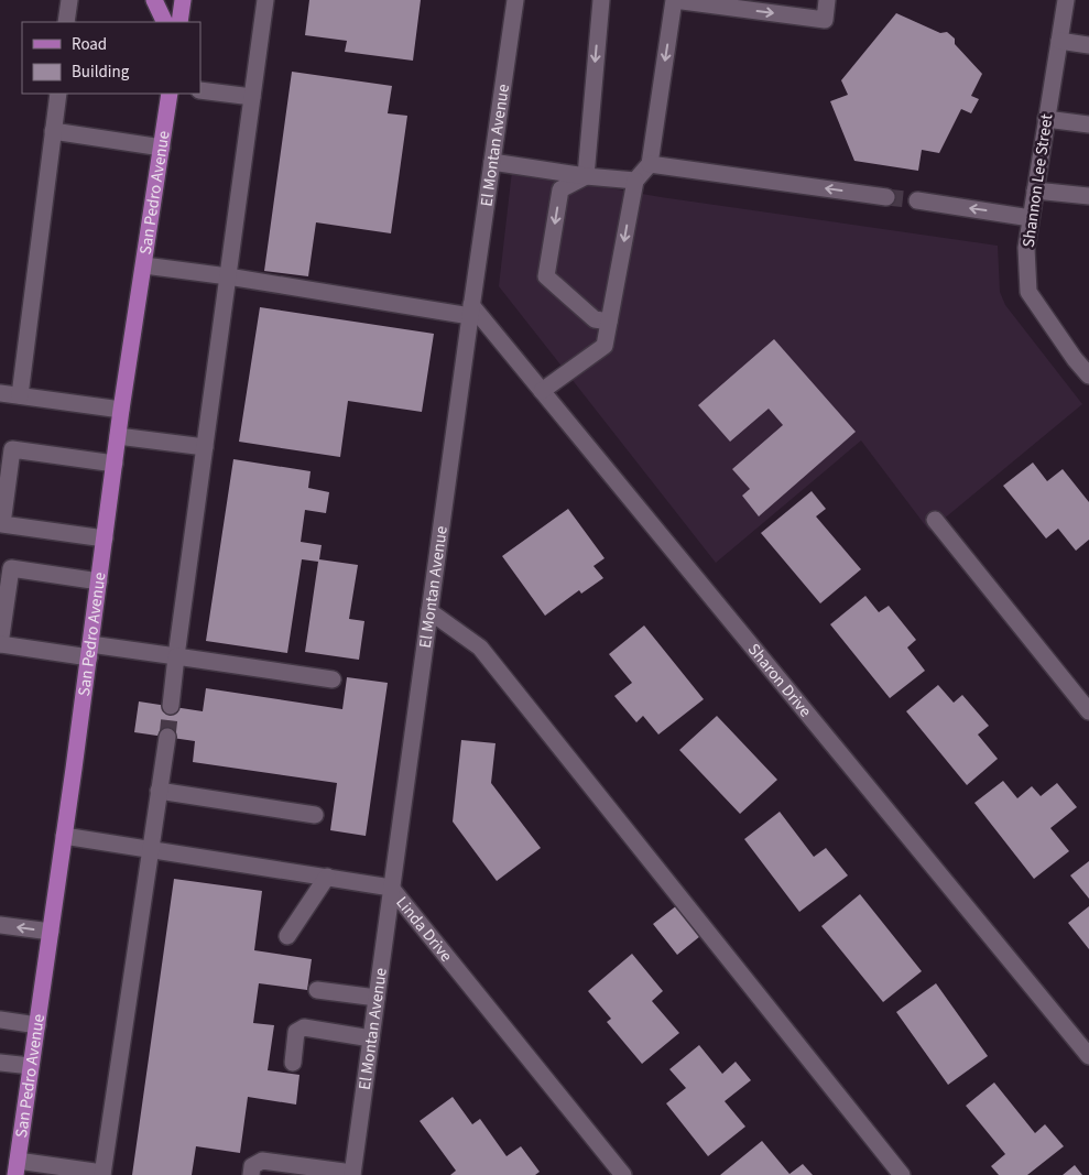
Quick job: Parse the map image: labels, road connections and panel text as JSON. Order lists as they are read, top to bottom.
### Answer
{
  "streets": {
    "main road": ["San Pedro Avenue"],
    "street": [
      "El Montan Avenue",
      "Shannon Lee Street",
      "Sharon Drive",
      "Linda Drive"
    ]
  },
  "crossings": [
    ["El Montan Avenue", "Sharon Drive"],
    ["El Montan Avenue", "Linda Drive"],
    ["San Pedro Avenue", "Linda Drive"]
  ],
  "legend": ["Road", "Building"]
}
